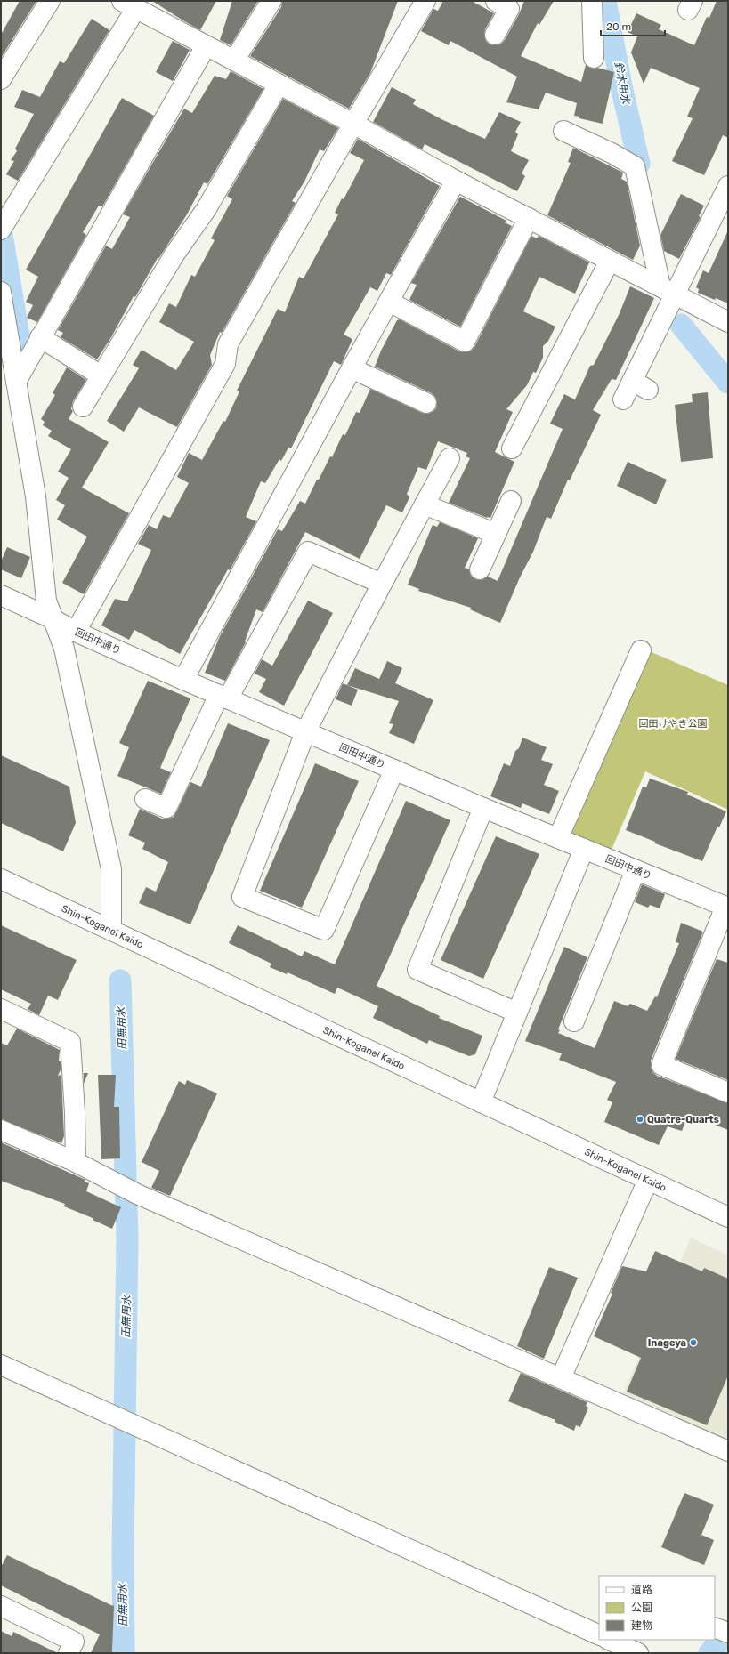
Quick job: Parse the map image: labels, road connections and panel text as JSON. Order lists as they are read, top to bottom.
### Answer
{
  "streets": {
    "street": ["回田中通り", "Shin-Koganei Kaido"]
  },
  "water": ["鈴木用水", "田無用水"],
  "parks": ["回田けやき公園"],
  "places": ["Quatre-Quarts", "Inageya"],
  "legend": ["道路", "公園", "建物"],
  "scale_bar": "20 m"
}
